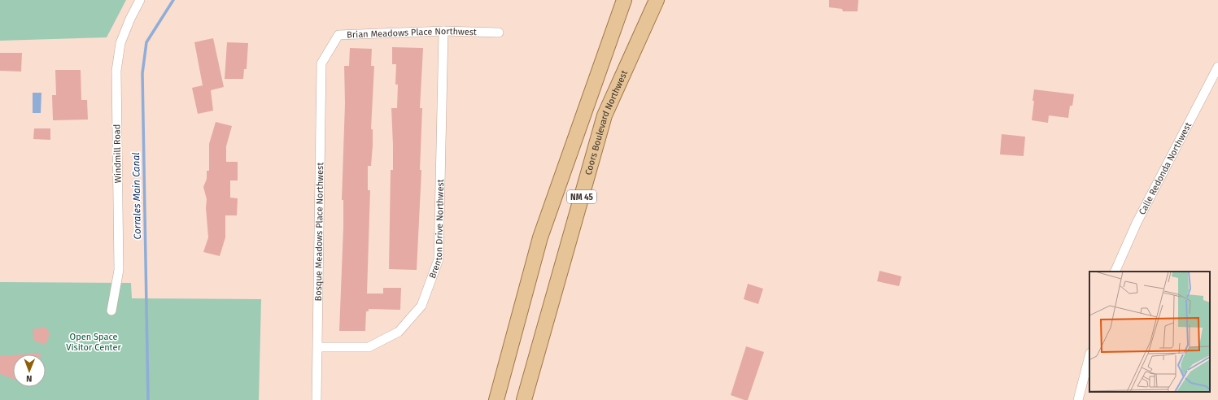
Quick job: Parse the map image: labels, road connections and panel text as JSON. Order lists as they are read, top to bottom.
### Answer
{
  "streets": {
    "main road": ["Coors Boulevard Northwest", "NM 45"],
    "street": [
      "Brian Meadows Place Northwest",
      "Windmill Road",
      "Calle Redonda Northwest",
      "Brenton Drive Northwest",
      "Bosque Meadows Place Northwest"
    ]
  },
  "crossings": [
    ["Brian Meadows Place Northwest", "Brenton Drive Northwest"],
    ["Brian Meadows Place Northwest", "Bosque Meadows Place Northwest"],
    ["Brenton Drive Northwest", "Bosque Meadows Place Northwest"]
  ],
  "water": ["Corrales Main Canal"],
  "parks": ["Open Space Visitor Center"],
  "north": "bottom"
}
